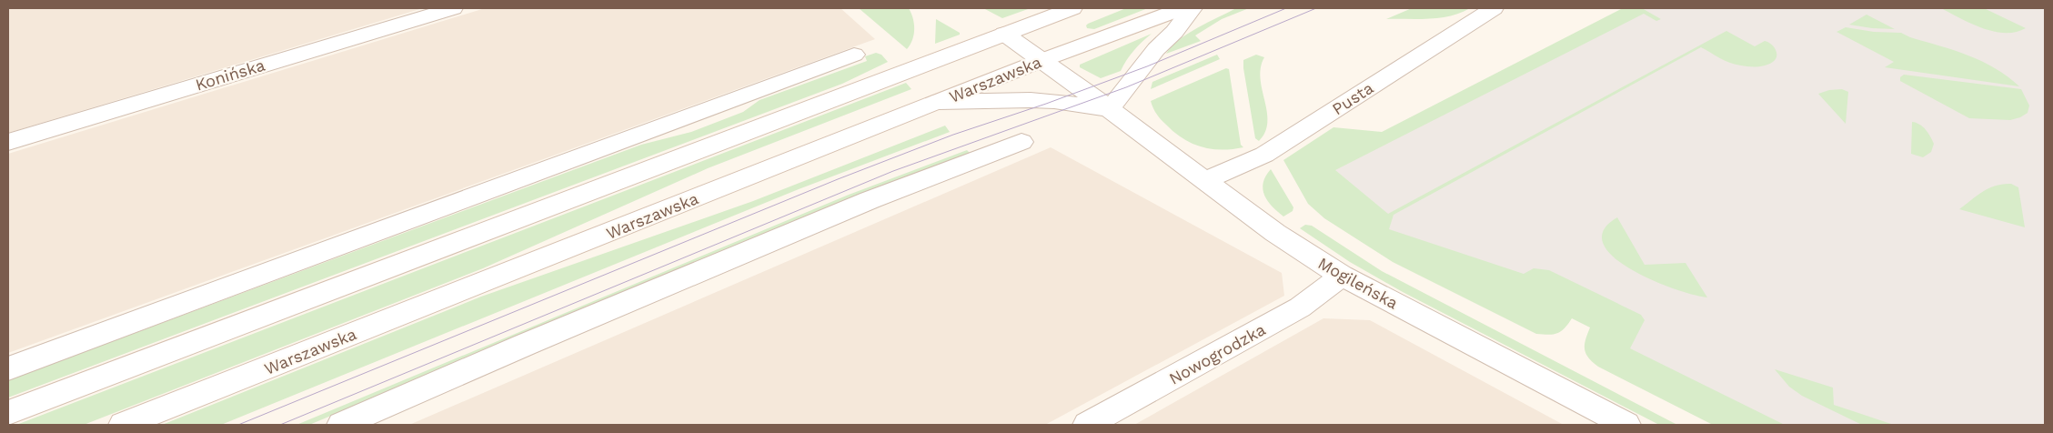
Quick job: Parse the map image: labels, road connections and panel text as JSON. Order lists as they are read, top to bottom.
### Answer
{
  "streets": {
    "street": [
      "Konińska",
      "Warszawska",
      "Pusta",
      "Mogileńska",
      "Nowogrodzka"
    ]
  },
  "crossings": [
    ["Warszawska", "Mogileńska"],
    ["Pusta", "Mogileńska"],
    ["Mogileńska", "Nowogrodzka"]
  ]
}
